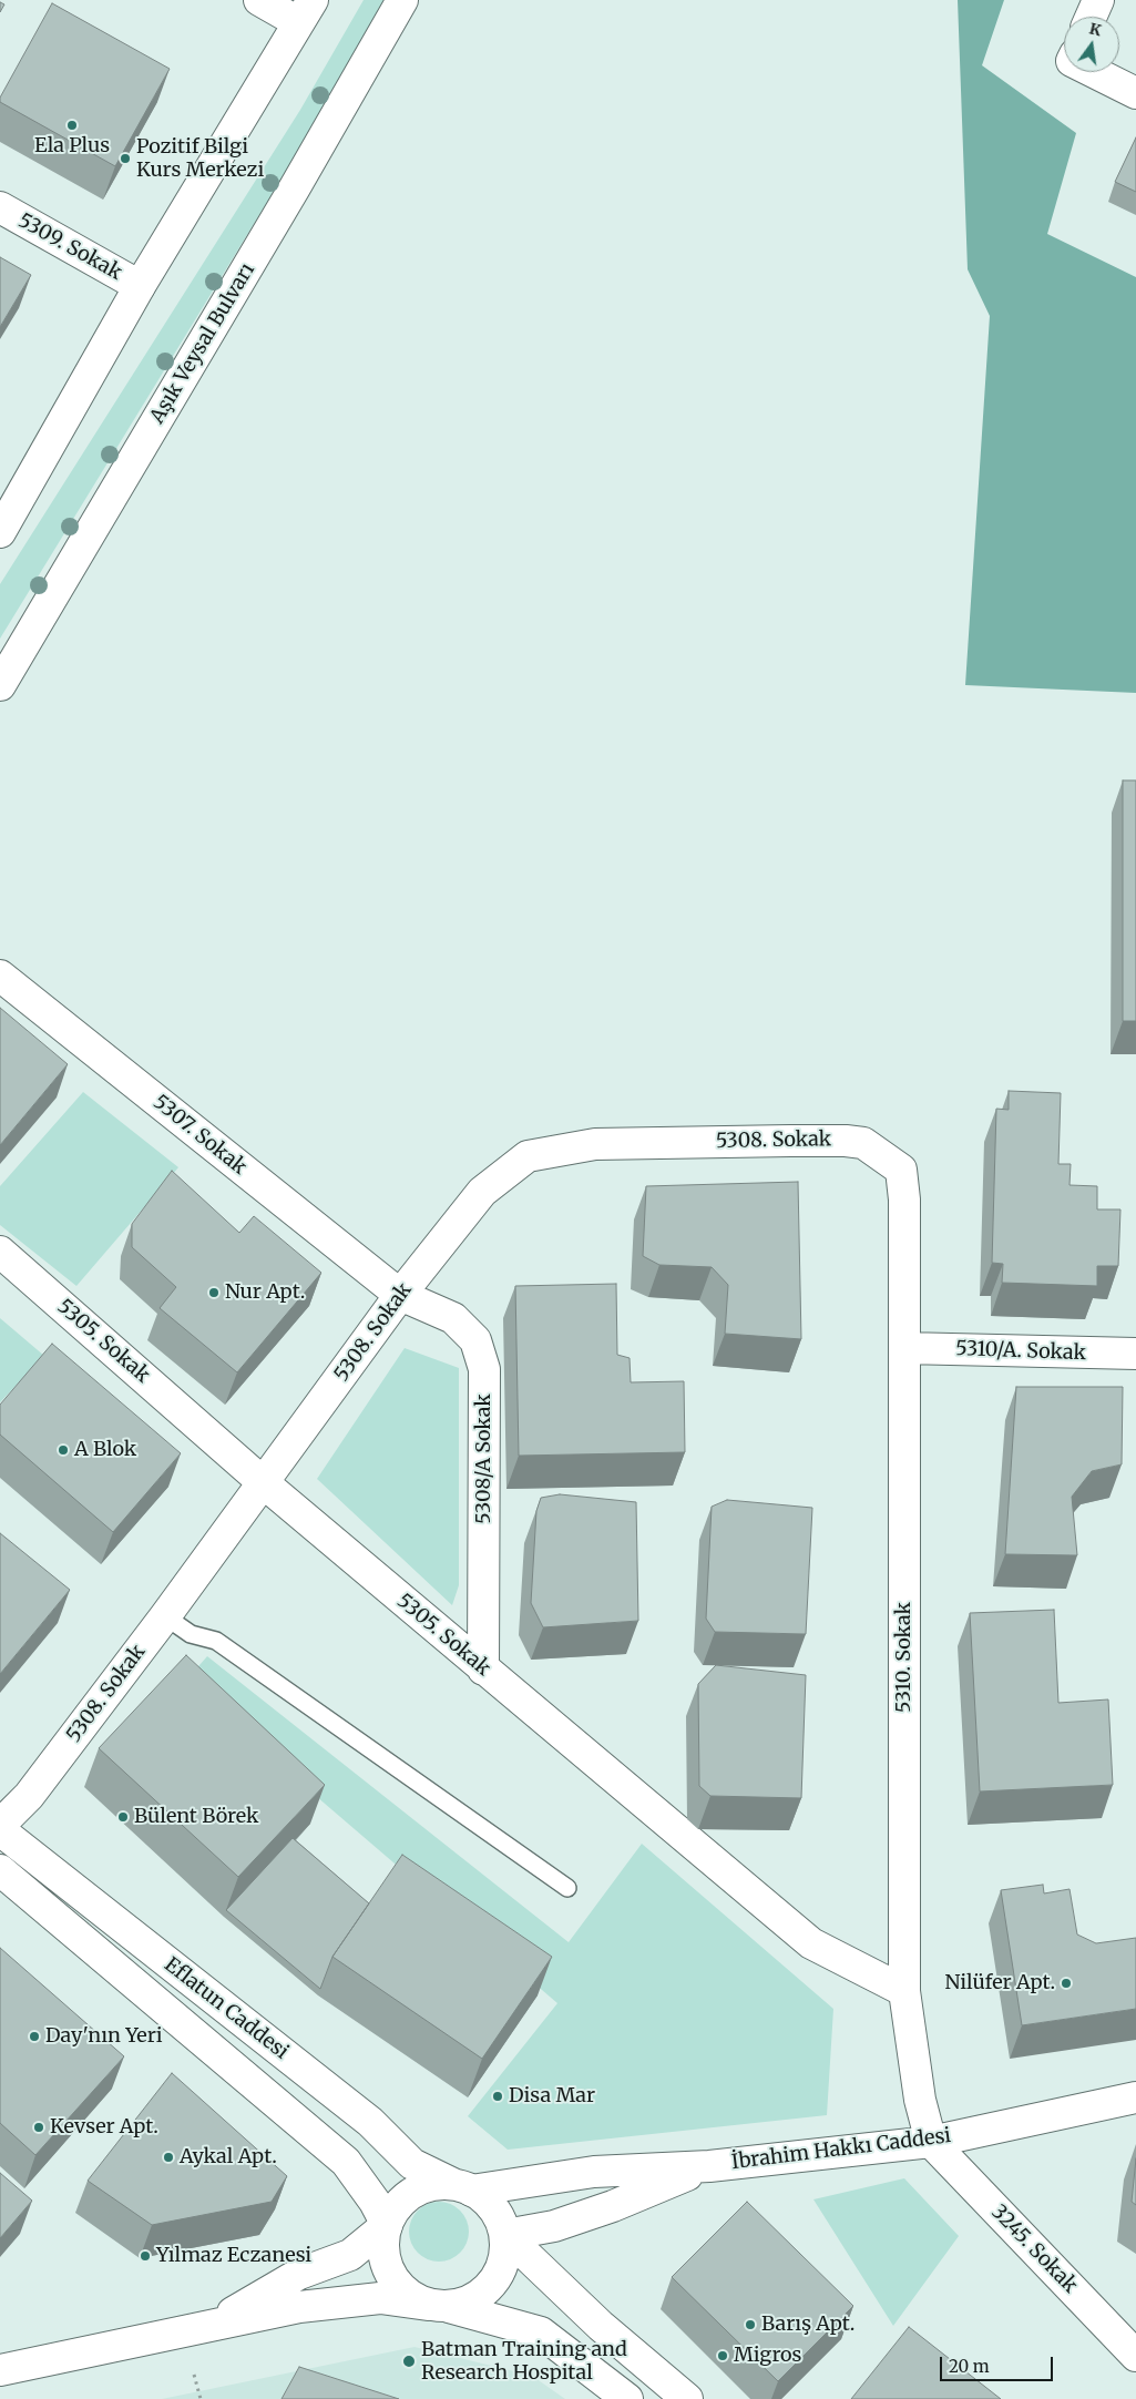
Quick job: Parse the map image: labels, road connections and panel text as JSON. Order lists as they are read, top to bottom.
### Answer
{
  "streets": {
    "street": [
      "5309. Sokak",
      "Aşık Veysal Bulvarı",
      "5307. Sokak",
      "5308. Sokak",
      "5305. Sokak",
      "5310/A. Sokak",
      "5308/A Sokak",
      "5310. Sokak",
      "Eflatun Caddesi",
      "İbrahim Hakkı Caddesi",
      "3245. Sokak"
    ]
  },
  "crossings": [
    ["5307. Sokak", "5308. Sokak"],
    ["5307. Sokak", "5308/A Sokak"],
    ["5308. Sokak", "5305. Sokak"],
    ["5308. Sokak", "5308/A Sokak"],
    ["5308. Sokak", "5310. Sokak"],
    ["5305. Sokak", "5308/A Sokak"],
    ["5305. Sokak", "5310. Sokak"],
    ["5310/A. Sokak", "5310. Sokak"],
    ["5310. Sokak", "İbrahim Hakkı Caddesi"],
    ["5310. Sokak", "3245. Sokak"],
    ["İbrahim Hakkı Caddesi", "3245. Sokak"]
  ],
  "places": [
    "Ela Plus",
    "Pozitif Bilgi Kurs Merkezi",
    "Nur Apt.",
    "A Blok",
    "Bülent Börek",
    "Nilüfer Apt.",
    "Day'nın Yeri",
    "Disa Mar",
    "Kevser Apt.",
    "Aykal Apt.",
    "Yılmaz Eczanesi",
    "Barış Apt.",
    "Migros",
    "Batman Training and Research Hospital"
  ],
  "scale_bar": "20 m",
  "north": "top"
}
